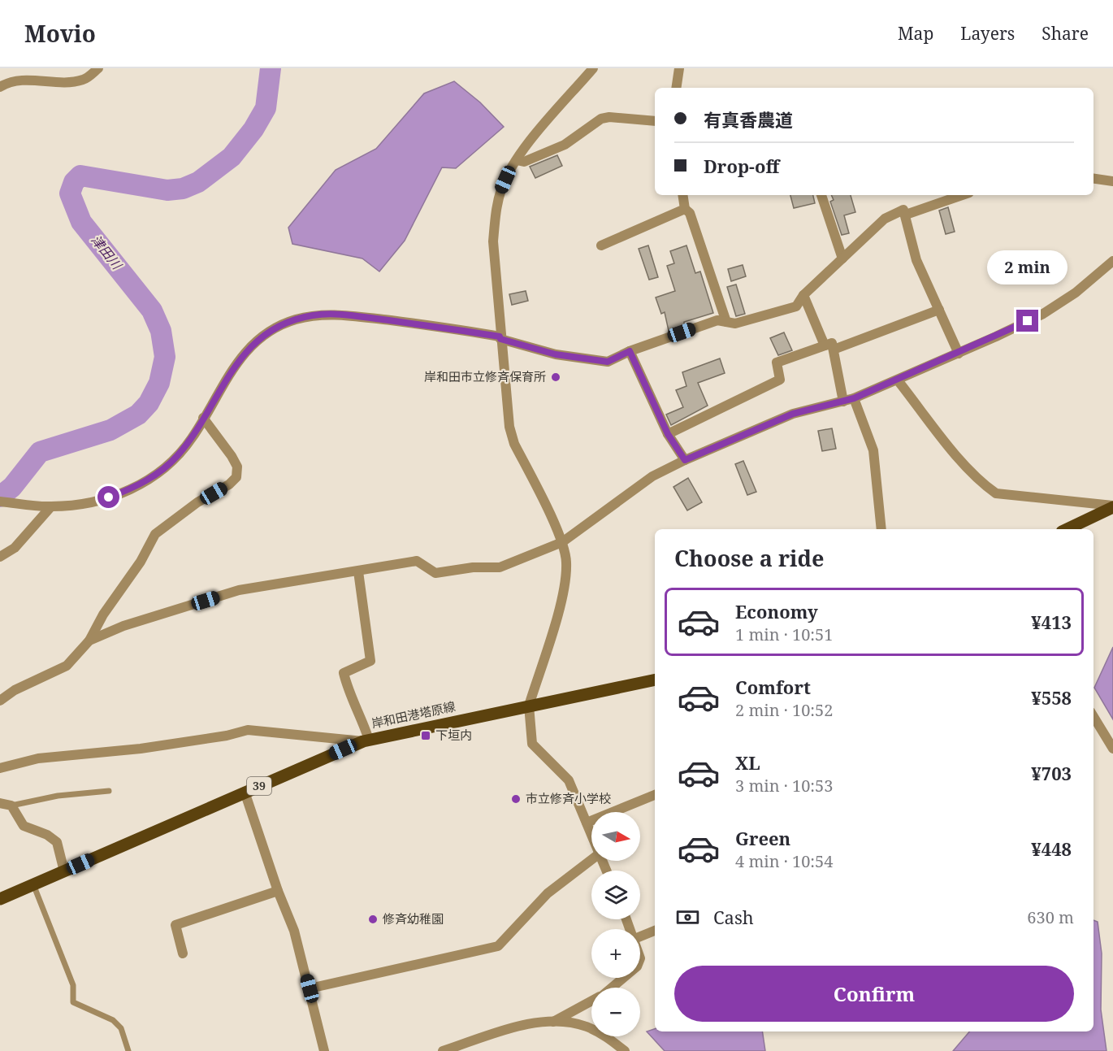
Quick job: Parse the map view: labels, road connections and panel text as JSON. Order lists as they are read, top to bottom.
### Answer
{
  "streets": {
    "main road": ["岸和田港塔原線", "39"]
  },
  "water": ["津田川"],
  "places": {
    "other": ["岸和田市立修斉保育所", "市立修斉小学校", "修斉幼稚園"],
    "transit": ["下垣内"]
  },
  "north": "right",
  "page": {
    "header": "Movio",
    "nav": ["Map", "Layers", "Share"],
    "banner": ["有真香農道", "Drop-off"],
    "bubble": "2 min",
    "heading": "Choose a ride",
    "list": [
      {
        "name": "Economy",
        "note": "1 min · 10:51",
        "value": "¥413"
      },
      {
        "name": "Comfort",
        "note": "2 min · 10:52",
        "value": "¥558"
      },
      {
        "name": "XL",
        "note": "3 min · 10:53",
        "value": "¥703"
      },
      {
        "name": "Green",
        "note": "4 min · 10:54",
        "value": "¥448"
      }
    ],
    "map_buttons": ["+", "−"],
    "pay": ["Cash", "630 m"],
    "buttons": "Confirm"
  }
}
